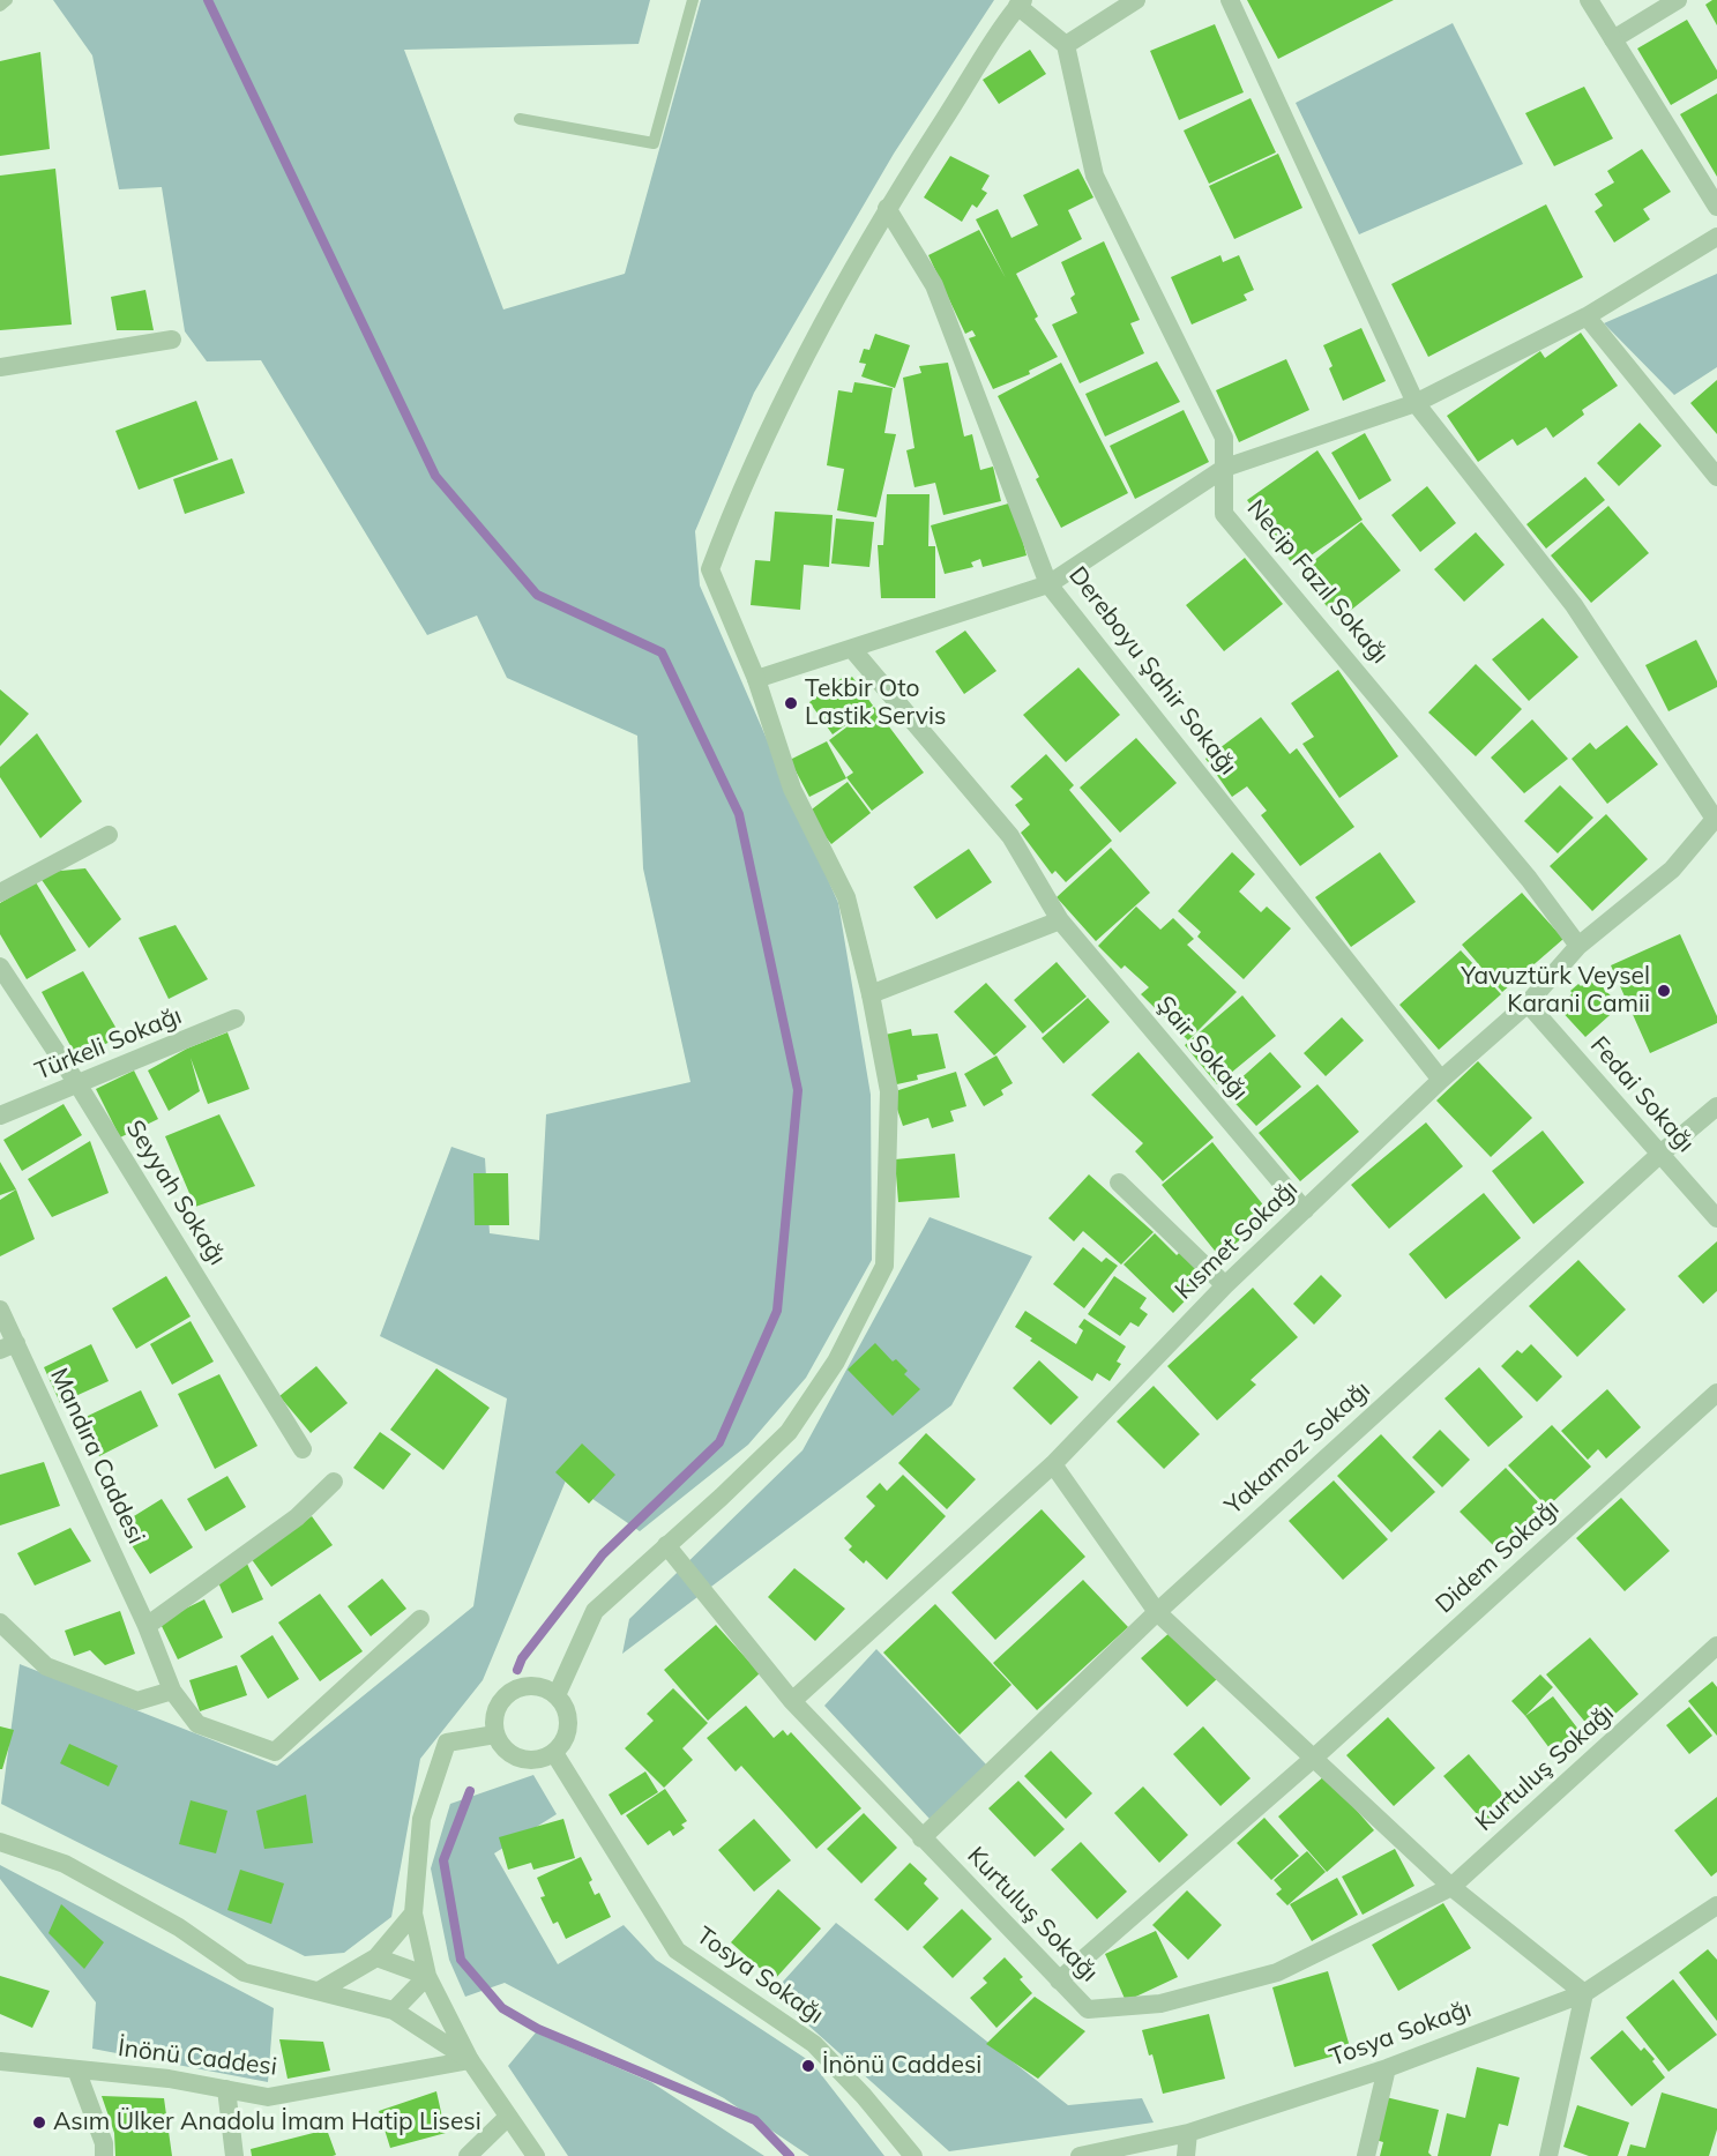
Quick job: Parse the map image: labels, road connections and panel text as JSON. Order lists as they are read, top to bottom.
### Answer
{
  "streets": {
    "street": [
      "Necip Fazıl Sokağı",
      "Dereboyu Şahir Sokağı",
      "Türkeli Sokağı",
      "Şair Sokağı",
      "Fedai Sokağı",
      "Seyyah Sokağı",
      "Kısmet Sokağı",
      "Yakamoz Sokağı",
      "Mandıra Caddesi",
      "Didem Sokağı",
      "Kurtuluş Sokağı",
      "Tosya Sokağı",
      "İnönü Caddesi"
    ]
  },
  "crossings": [
    ["Necip Fazıl Sokağı", "Kısmet Sokağı"],
    ["Dereboyu Şahir Sokağı", "Kısmet Sokağı"],
    ["Türkeli Sokağı", "Seyyah Sokağı"],
    ["Şair Sokağı", "Kısmet Sokağı"],
    ["Fedai Sokağı", "Kısmet Sokağı"],
    ["Fedai Sokağı", "Yakamoz Sokağı"],
    ["Kısmet Sokağı", "Kurtuluş Sokağı"],
    ["Yakamoz Sokağı", "Kurtuluş Sokağı"],
    ["Didem Sokağı", "Kurtuluş Sokağı"]
  ],
  "places": [
    "Tekbir Oto Lastik Servis",
    "Yavuztürk Veysel Karani Camii",
    "İnönü Caddesi",
    "Asım Ülker Anadolu İmam Hatip Lisesi"
  ]
}
